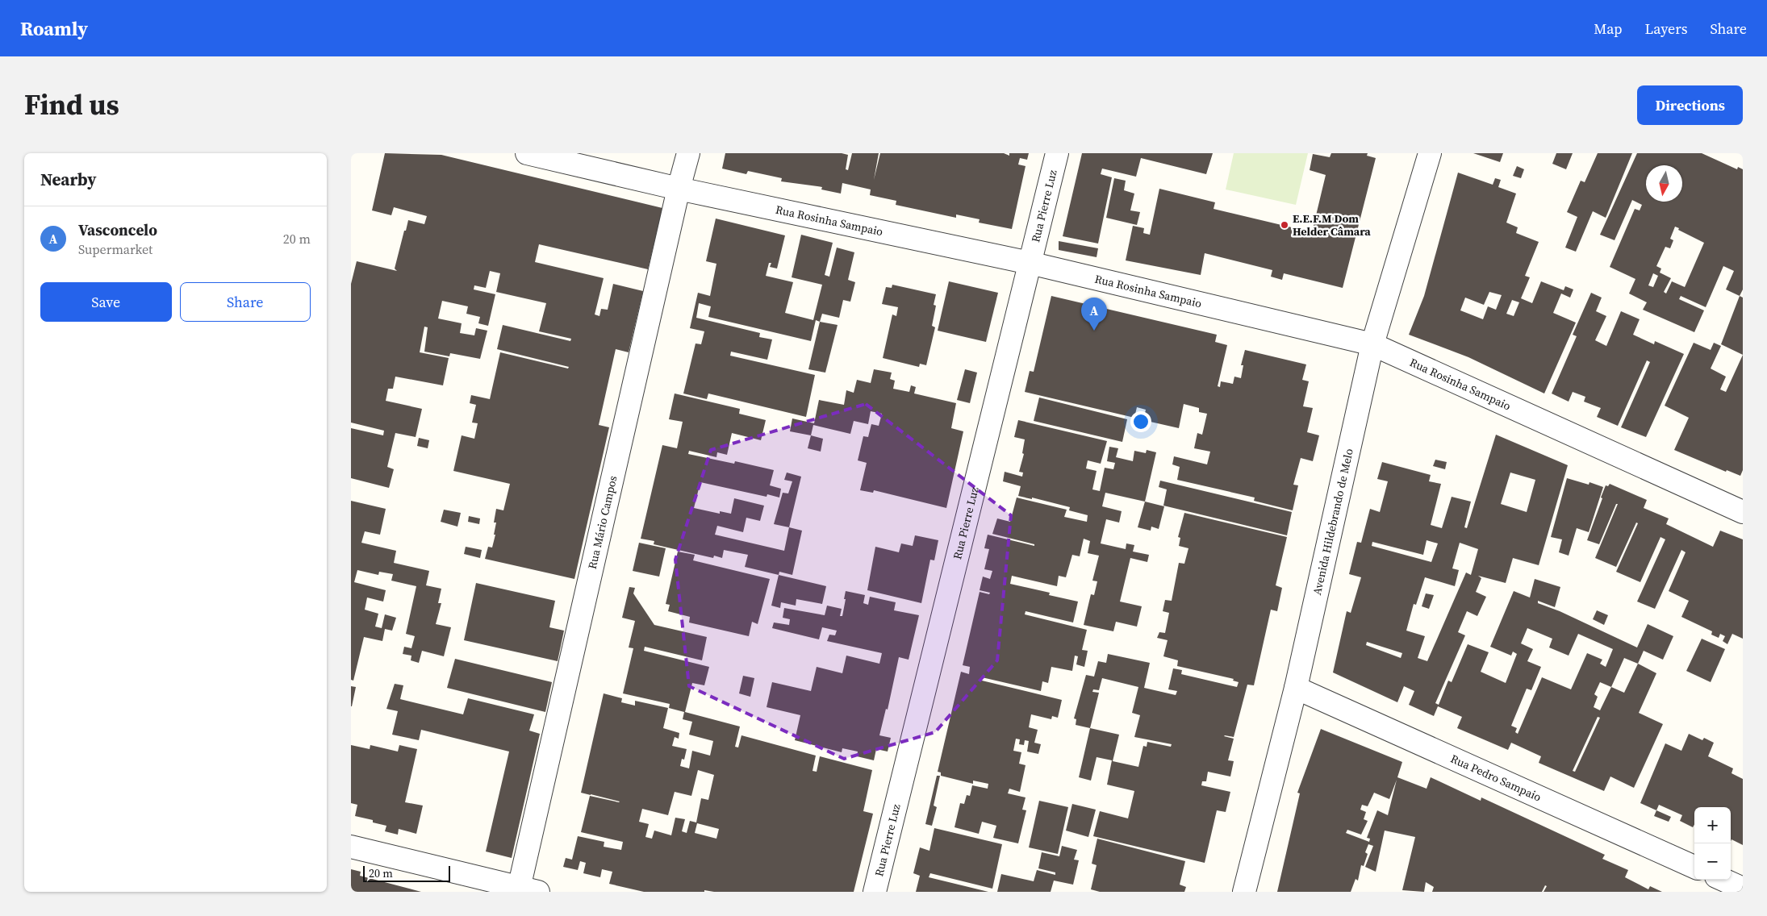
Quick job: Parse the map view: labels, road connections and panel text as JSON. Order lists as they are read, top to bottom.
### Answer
{
  "streets": {
    "street": [
      "Rua Pierre Luz",
      "Rua Rosinha Sampaio",
      "Avenida Hildebrando de Melo",
      "Rua Mário Campos",
      "Rua Pedro Sampaio"
    ]
  },
  "crossings": [
    ["Rua Pierre Luz", "Rua Rosinha Sampaio"],
    ["Rua Rosinha Sampaio", "Avenida Hildebrando de Melo"],
    ["Rua Rosinha Sampaio", "Rua Mário Campos"],
    ["Avenida Hildebrando de Melo", "Rua Pedro Sampaio"]
  ],
  "places": ["E.E.F.M Dom Helder Câmara"],
  "scale_bar": "20 m",
  "north": "bottom",
  "page": {
    "header": "Roamly",
    "nav": ["Map", "Layers", "Share"],
    "title": "Find us",
    "buttons": [
      "Directions",
      ["Save", "Share"]
    ],
    "heading": "Nearby",
    "list": [
      {
        "mark": "A",
        "name": "Vasconcelo",
        "note": "Supermarket",
        "value": "20 m"
      }
    ],
    "pins": "A",
    "map_buttons": ["+", "−"],
    "scale": "20 m"
  }
}
